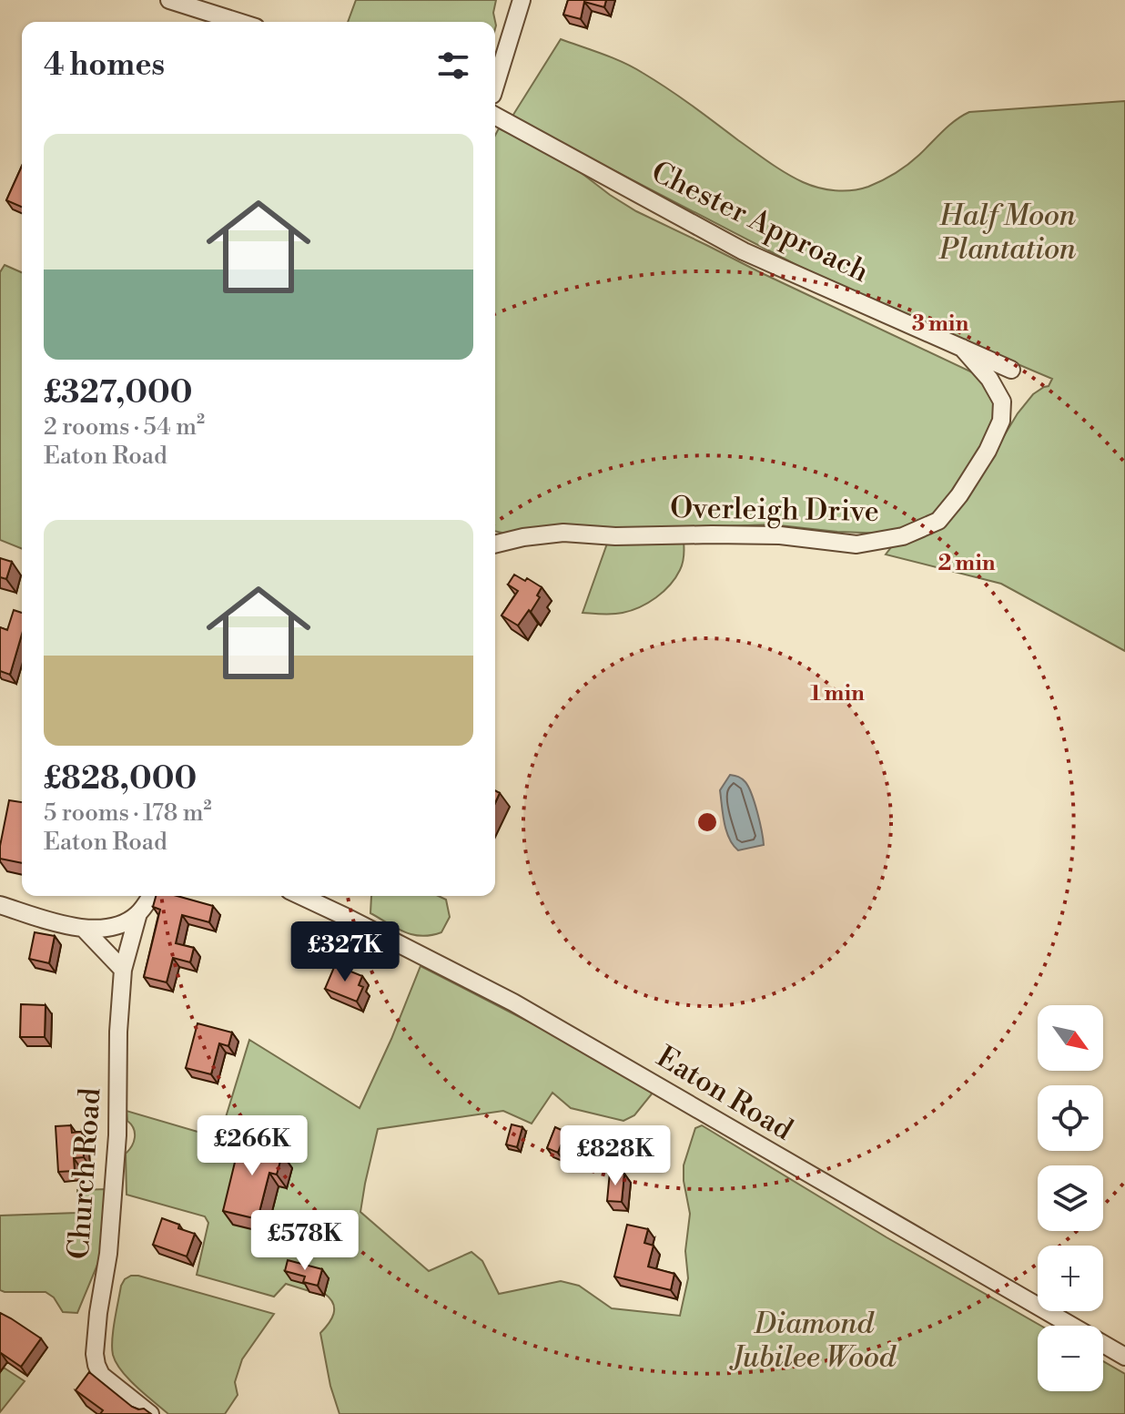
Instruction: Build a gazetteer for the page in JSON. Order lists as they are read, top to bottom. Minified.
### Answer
{"streets":{"street":["Chester Approach","Overleigh Drive","Eaton Road","Church Road"]},"crossings":[["Chester Approach","Overleigh Drive"]],"parks":["Half Moon Plantation","Diamond Jubilee Wood"],"north":"bottom right","page":{"heading":"4 homes","list":[{"name":"£327,000","note":"2 rooms · 54 m² · Eaton Road"},{"name":"£828,000","note":"5 rooms · 178 m² · Eaton Road"}],"price":["£327K","£266K","£828K","£578K"],"map_buttons":["+","−"]},"rings":["3 min","2 min","1 min"]}
